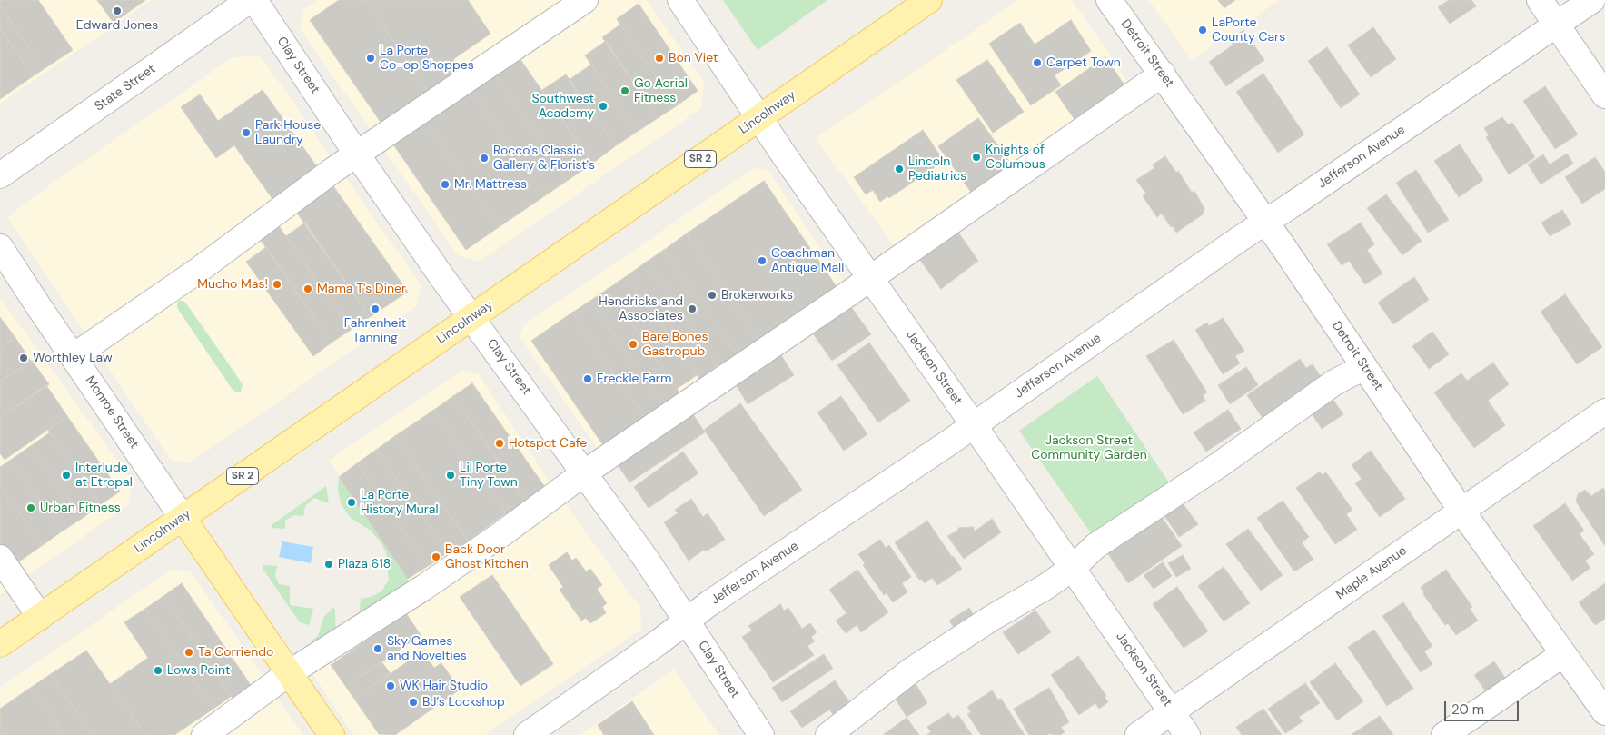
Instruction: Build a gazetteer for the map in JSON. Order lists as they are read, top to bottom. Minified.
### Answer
{"streets":{"main road":["Lincolnway","SR 2","Monroe Street"],"street":["Detroit Street","Clay Street","State Street","Jefferson Avenue","Jackson Street","Maple Avenue"]},"crossings":[["Detroit Street","Jefferson Avenue"],["Detroit Street","Maple Avenue"],["Clay Street","Lincolnway"],["Clay Street","Jefferson Avenue"],["Lincolnway","Jackson Street"],["Lincolnway","Monroe Street"],["Jefferson Avenue","Jackson Street"],["Jackson Street","Maple Avenue"]],"parks":["Jackson Street Community Garden"],"places":["Edward Jones","LaPorte County Cars","La Porte Co-op Shoppes","Bon Viet","Carpet Town","Go Aerial Fitness","Southwest Academy","Park House Laundry","Knights of Columbus","Rocco's Classic Gallery & Florist's","Lincoln Pediatrics","Mr. Mattress","Coachman Antique Mall","Mucho Mas!","Mama T's Diner","Brokerworks","Fahrenheit Tanning","Hendricks and Associates","Bare Bones Gastropub","Worthley Law","Freckle Farm","Hotspot Cafe","Interlude at Etropal","Lil Porte Tiny Town","La Porte History Mural","Urban Fitness","Back Door Ghost Kitchen","Plaza 618","Sky Games and Novelties","Ta Corriendo","Lows Point","WK Hair Studio","BJ’s Lockshop"],"scale_bar":"20 m"}
